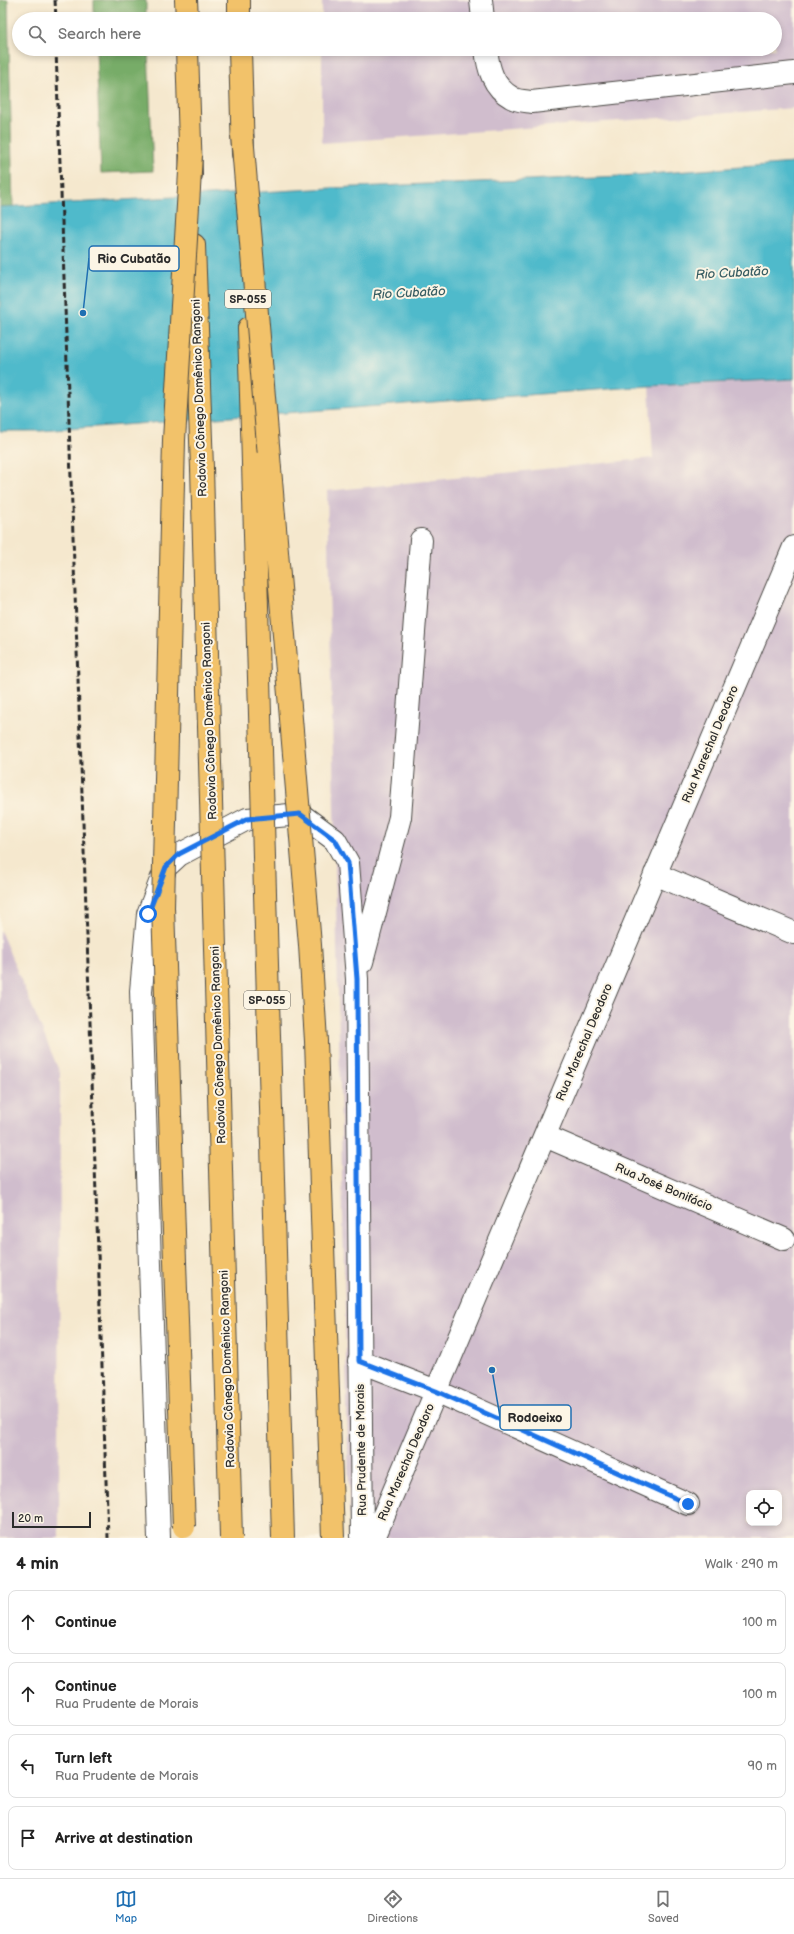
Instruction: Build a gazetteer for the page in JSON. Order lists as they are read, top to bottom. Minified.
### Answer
{"streets":{"highway":["SP-055","Rodovia Cônego Domênico Rangoni"],"street":["Rua Marechal Deodoro","Rua José Bonifácio","Rua Prudente de Morais"]},"crossings":[["Rua Marechal Deodoro","Rua José Bonifácio"]],"water":["Rio Cubatão"],"places":["Rio Cubatão","Rodoeixo"],"scale_bar":"20 m","page":{"search":"Search here","scale":"20 m","heading":["4 min","Walk · 290 m"],"list":[["Continue","100 m"],["Continue","Rua Prudente de Morais","100 m"],["Turn left","Rua Prudente de Morais","90 m"],"Arrive at destination"],"nav":["Map","Directions","Saved"]}}
